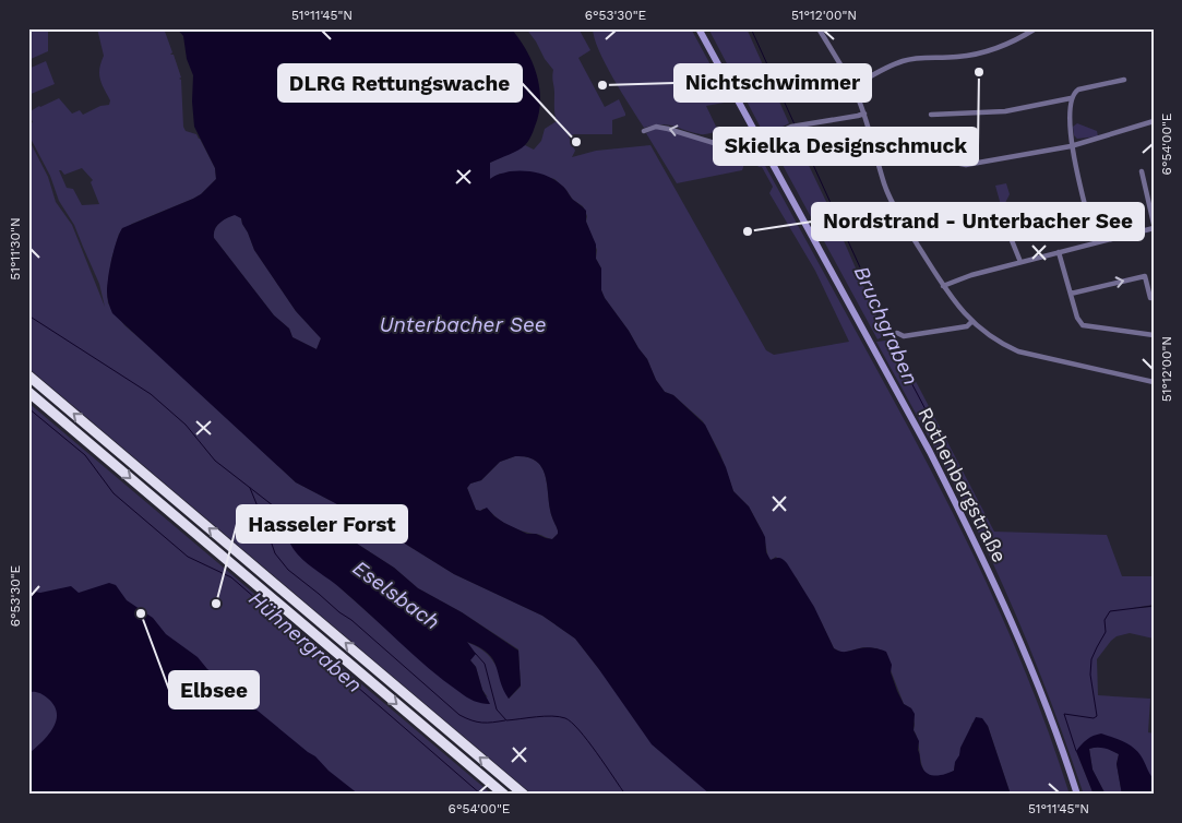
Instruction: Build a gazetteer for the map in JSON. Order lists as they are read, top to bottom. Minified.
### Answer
{"streets":{"main road":["Rothenbergstraße"]},"water":["Unterbacher See","Bruchgraben","Eselsbach","Hühnergraben"],"places":["Skielka Designschmuck","Nichtschwimmer","DLRG Rettungswache","Nordstrand - Unterbacher See","Hasseler Forst","Elbsee"],"coordinates":["51°11'45\"N","6°53'30\"E","51°12'00\"N","6°54'00\"E","51°11'30\"N"]}
